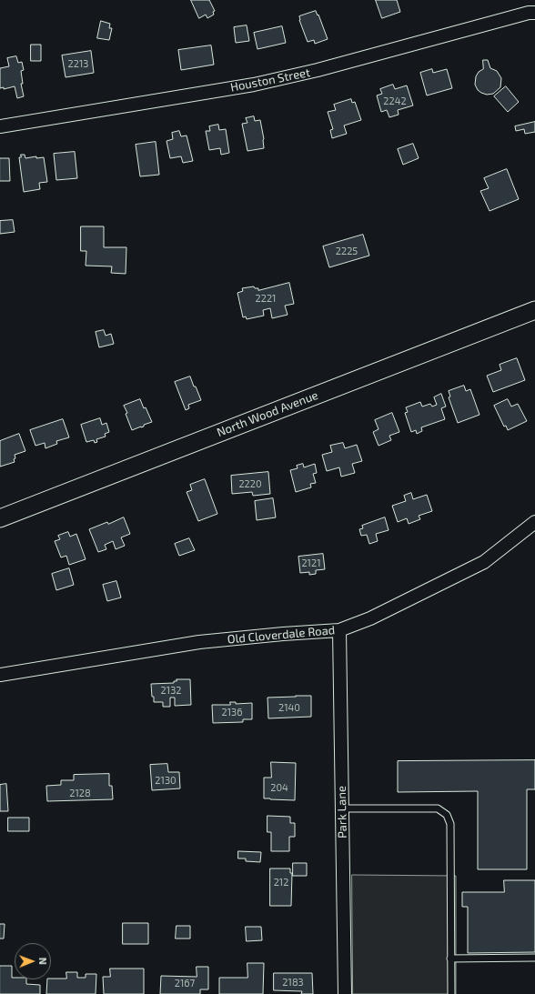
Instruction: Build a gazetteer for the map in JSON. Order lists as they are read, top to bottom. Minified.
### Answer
{"streets":{"main road":["North Wood Avenue"],"street":["Houston Street","Old Cloverdale Road","Park Lane"]},"crossings":[["Old Cloverdale Road","Park Lane"]],"house_numbers":["2213","2242","2225","2221","2220","2121","2132","2140","2136","2130","204","2128","212","2183","2167"],"north":"right"}
